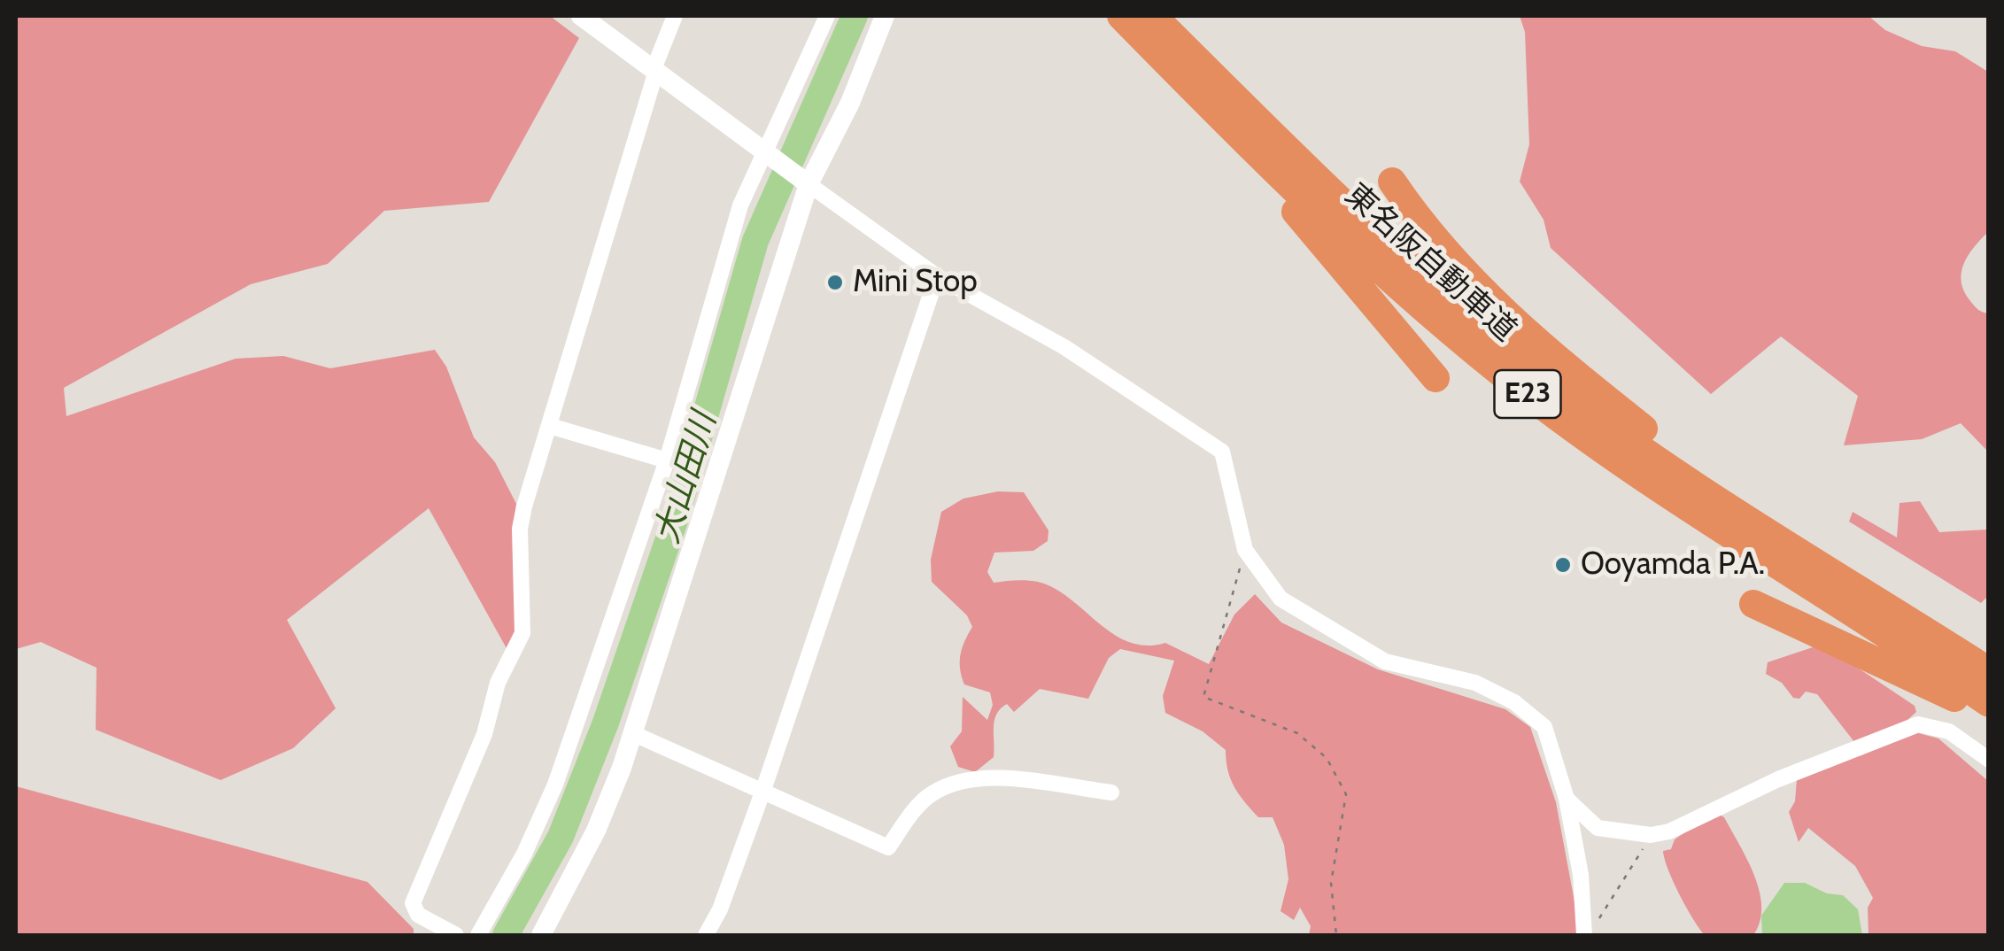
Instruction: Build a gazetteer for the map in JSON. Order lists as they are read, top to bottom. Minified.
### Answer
{"streets":{"highway":["東名阪自動車道","E23"]},"water":["大山田川"],"places":["Mini Stop","Ooyamda P.A."]}
